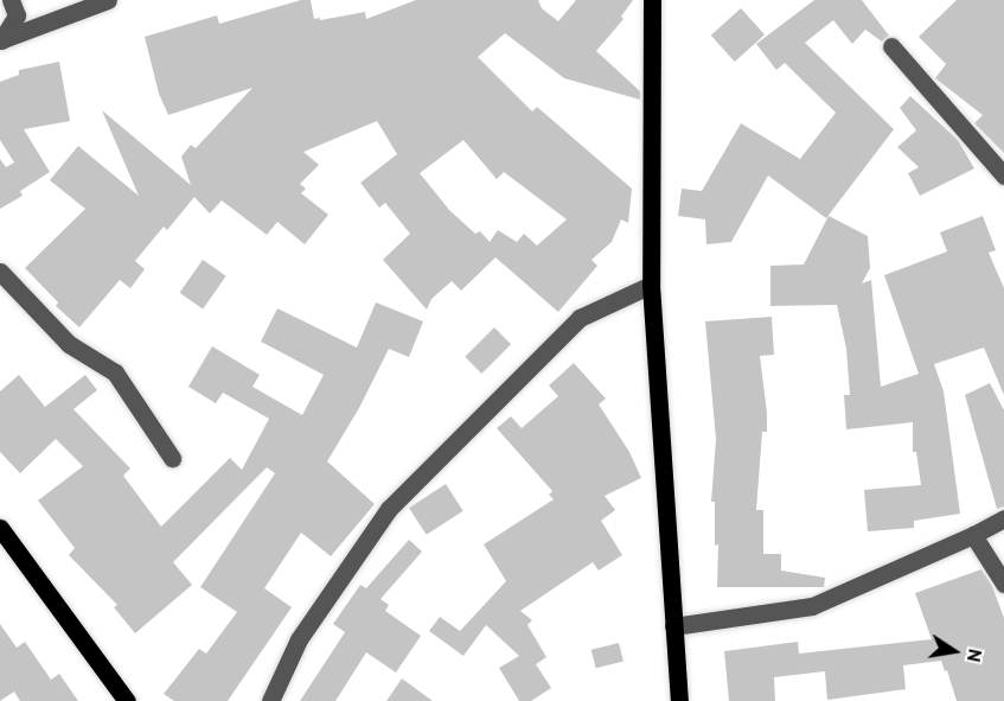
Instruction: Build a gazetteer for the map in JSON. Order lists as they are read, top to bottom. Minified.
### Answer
{"north":"right"}
